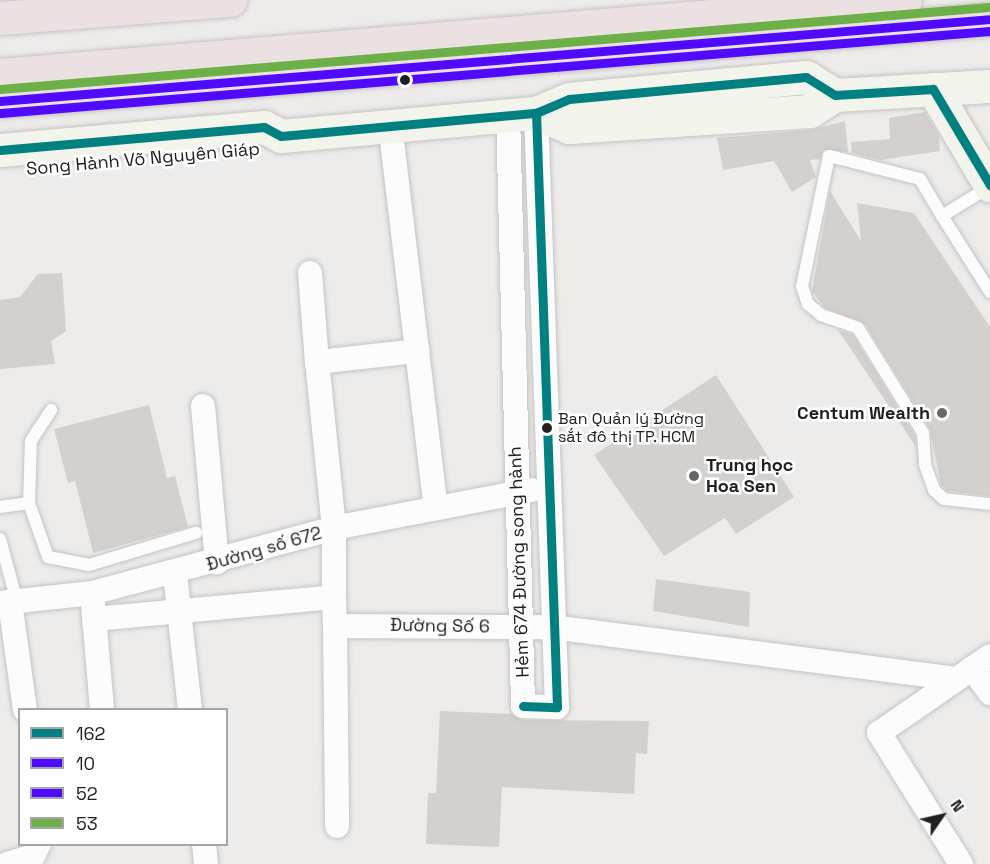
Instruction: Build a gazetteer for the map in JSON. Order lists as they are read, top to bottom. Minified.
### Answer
{"streets":{"main road":["Song Hành Võ Nguyên Giáp"],"street":["Đường số 672","Hẻm 674 Đường song hành","Đường Số 6"]},"crossings":[["Song Hành Võ Nguyên Giáp","Hẻm 674 Đường song hành"],["Đường số 672","Hẻm 674 Đường song hành"],["Hẻm 674 Đường song hành","Đường Số 6"]],"places":["Centum Wealth","Ban Quản lý Đường sắt đô thị TP. HCM","Trung học Hoa Sen"],"lines":["transit line 53","transit line 10","transit line 52","transit line 162"],"legend":["162","10","52","53"],"north":"top right"}
